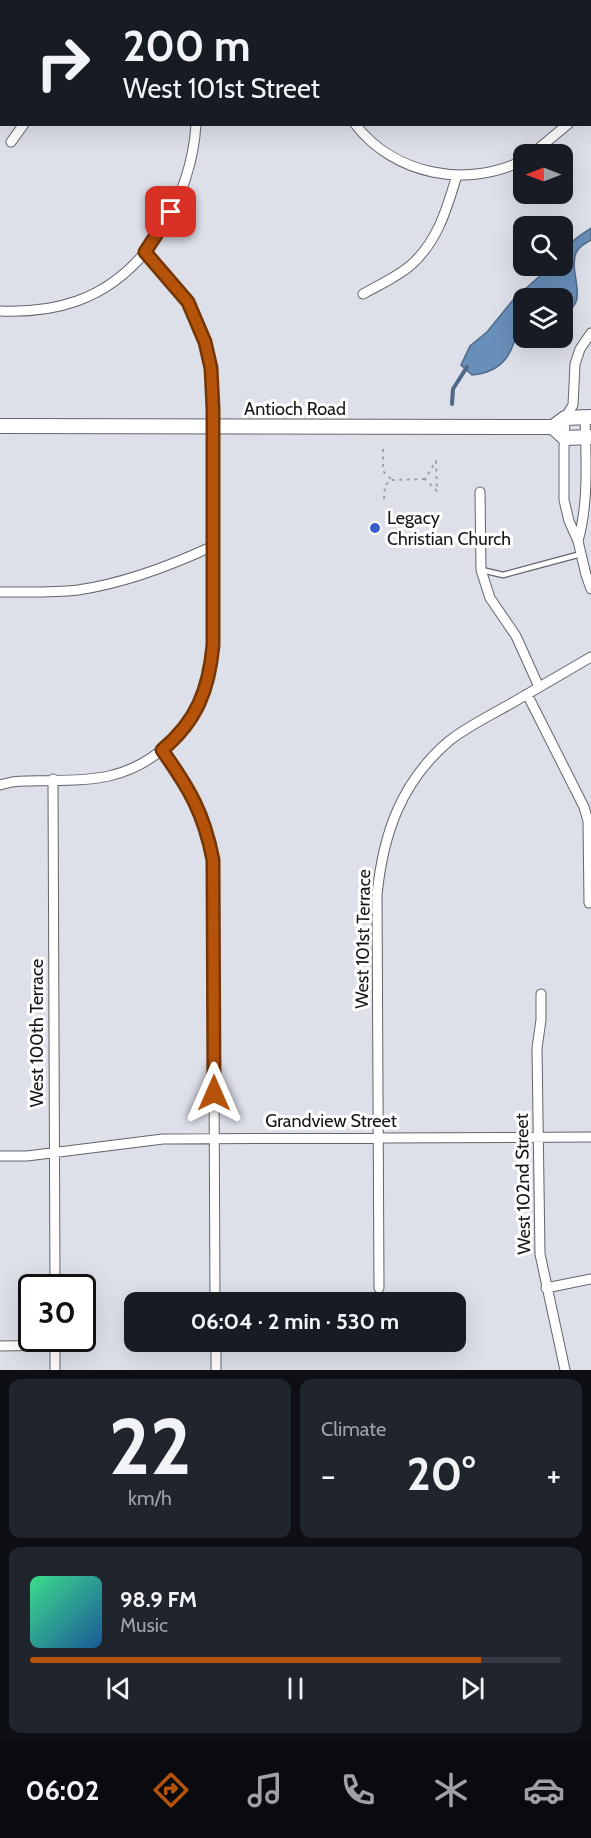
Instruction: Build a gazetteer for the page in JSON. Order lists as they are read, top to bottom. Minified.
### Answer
{"streets":{"main road":["Antioch Road"],"street":["West 101st Terrace","West 100th Terrace","Grandview Street","West 102nd Street"]},"crossings":[["West 101st Terrace","Grandview Street"],["West 100th Terrace","Grandview Street"],["Grandview Street","West 102nd Street"]],"places":["Legacy Christian Church"],"north":"left","page":{"turn":["200 m","West 101st Street"],"limit":"30","trip":"06:04 · 2 min · 530 m","tile":[["22","km/h"],"Climate"],"heat":["−","20°","+"],"song":["98.9 FM","Music"],"tabs":"06:02"}}
